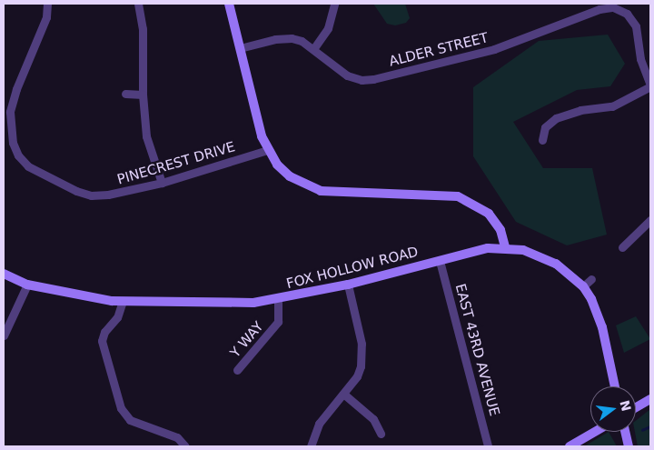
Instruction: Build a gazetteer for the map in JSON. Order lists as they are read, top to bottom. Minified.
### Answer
{"streets":{"main road":["FOX HOLLOW ROAD"],"street":["ALDER STREET","PINECREST DRIVE","Y WAY","EAST 43RD AVENUE"]},"crossings":[["FOX HOLLOW ROAD","Y WAY"],["FOX HOLLOW ROAD","EAST 43RD AVENUE"]],"north":"right"}
